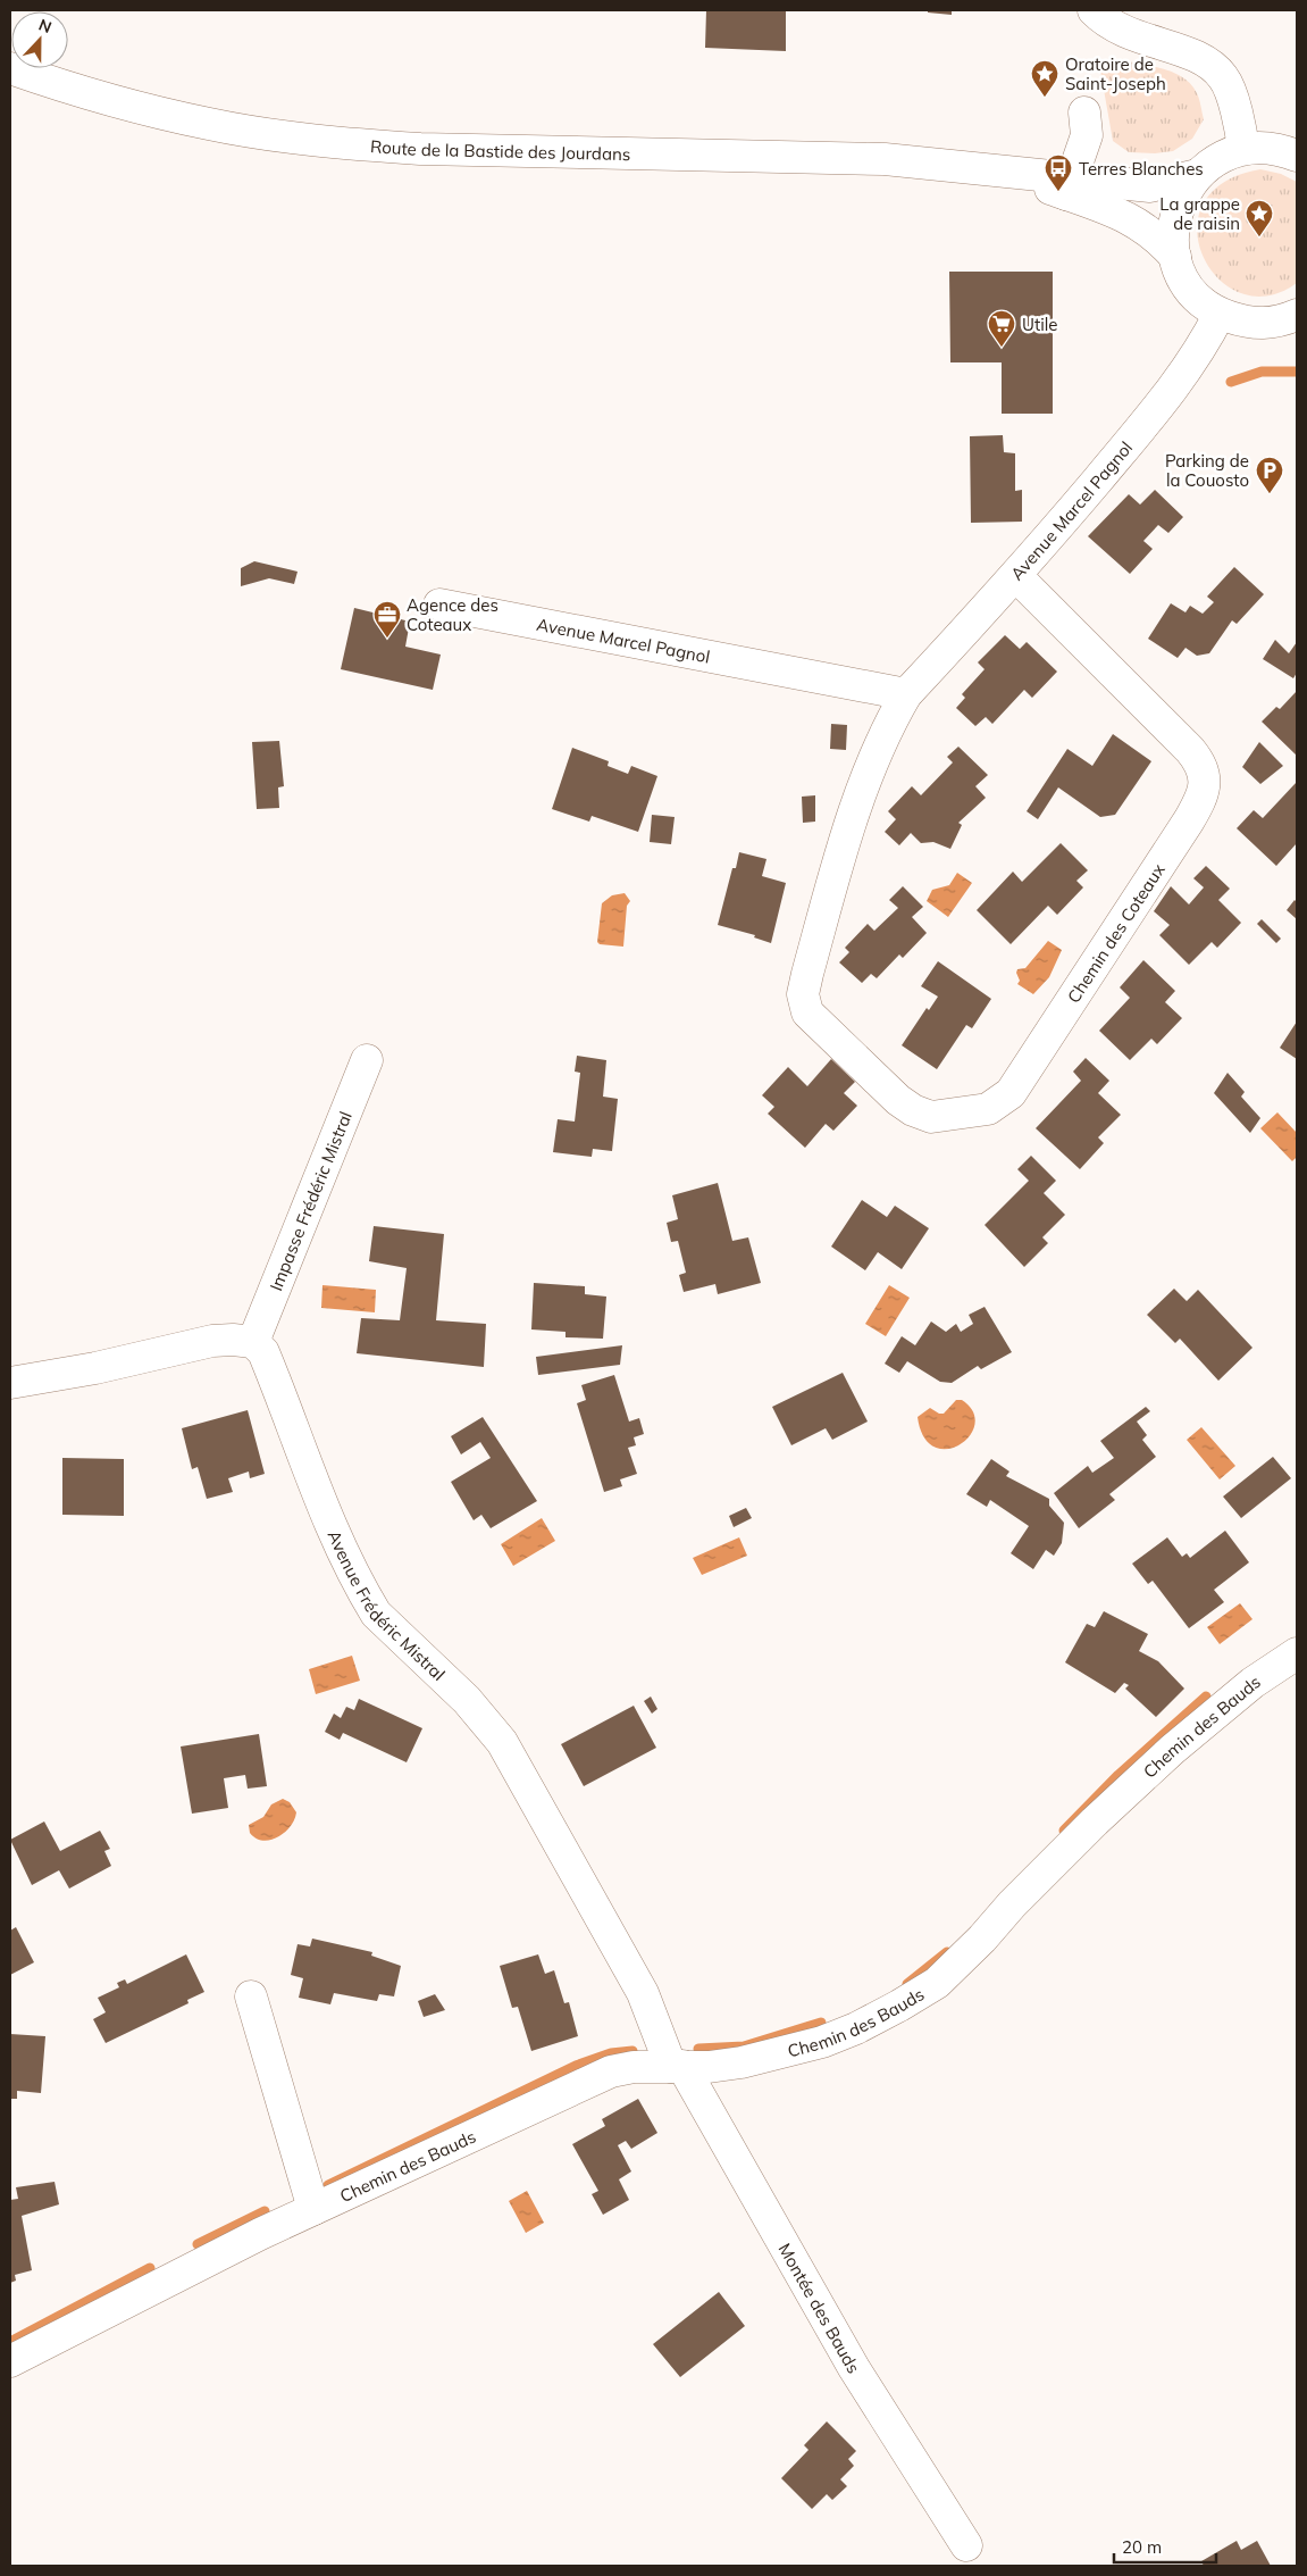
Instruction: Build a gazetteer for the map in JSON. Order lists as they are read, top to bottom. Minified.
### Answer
{"streets":{"street":["Route de la Bastide des Jourdans","Avenue Marcel Pagnol","Chemin des Coteaux","Impasse Frédéric Mistral","Avenue Frédéric Mistral","Chemin des Bauds","Montée des Bauds"]},"crossings":[["Avenue Marcel Pagnol","Chemin des Coteaux"],["Impasse Frédéric Mistral","Avenue Frédéric Mistral"],["Avenue Frédéric Mistral","Chemin des Bauds"],["Avenue Frédéric Mistral","Montée des Bauds"],["Chemin des Bauds","Montée des Bauds"]],"places":{"place":["Oratoire de Saint-Joseph","La grappe de raisin"],"bus stop":["Terres Blanches"],"supermarket":["Utile"],"parking":["Parking de la Couosto"],"office":["Agence des Coteaux"]},"scale_bar":"20 m","north":"top"}
